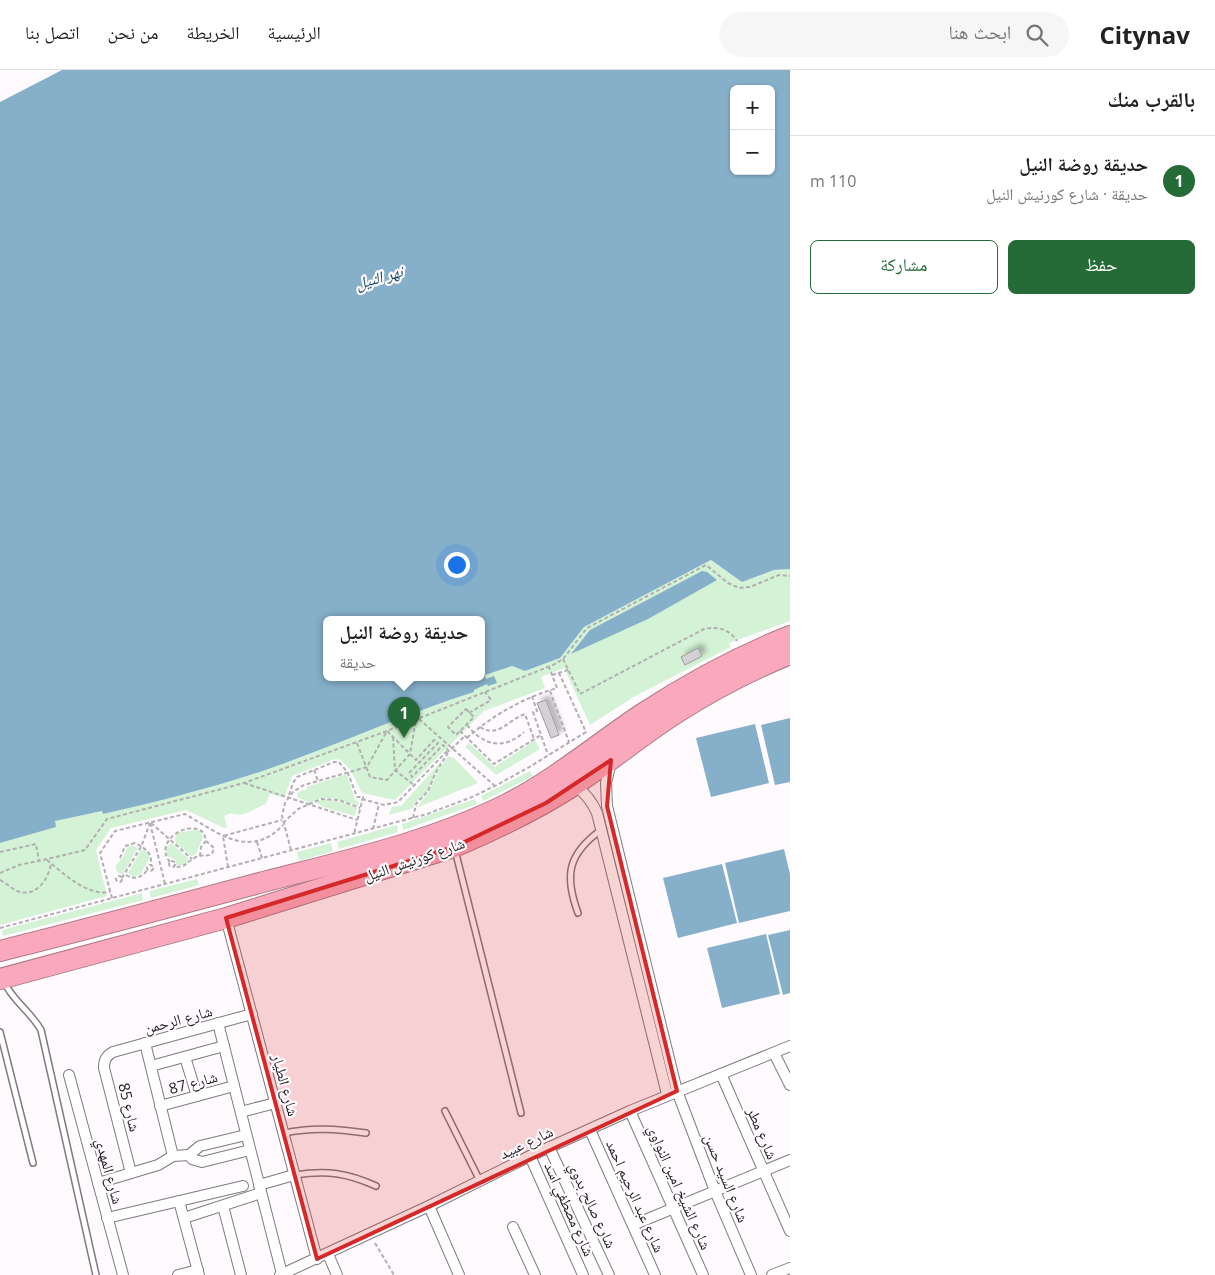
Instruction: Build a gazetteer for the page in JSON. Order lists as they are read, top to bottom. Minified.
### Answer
{"streets":{"highway":["شارع كورنيش النيل"],"street":["شارع الرحمن","شارع 87","شارع الطيار","شارع 85","شارع مطر","شارع عبيد","شارع المهدي","شارع السيد حسن","شارع الشيخ امين النواوي","شارع عبد الرحيم احمد","شارع صالح بدوي","شارع مصطفي اسد"]},"crossings":[["شارع كورنيش النيل","شارع الطيار"],["شارع الرحمن","شارع الطيار"],["شارع الرحمن","شارع 85"],["شارع الطيار","شارع عبيد"],["شارع مطر","شارع عبيد"],["شارع عبيد","شارع السيد حسن"],["شارع عبيد","شارع الشيخ امين النواوي"],["شارع عبيد","شارع عبد الرحيم احمد"],["شارع عبيد","شارع صالح بدوي"],["شارع عبيد","شارع مصطفي اسد"]],"water":["نهر النيل"],"page":{"header":"Citynav","search":"ابحث هنا","nav":["الرئيسية","الخريطة","من نحن","اتصل بنا"],"heading":"بالقرب منك","map_buttons":["+","−"],"list":[{"mark":"1","name":"حديقة روضة النيل","note":"حديقة · شارع كورنيش النيل","value":"110 m"}],"buttons":["حفظ","مشاركة"],"popup":["حديقة روضة النيل","حديقة"],"pins":"1"}}
